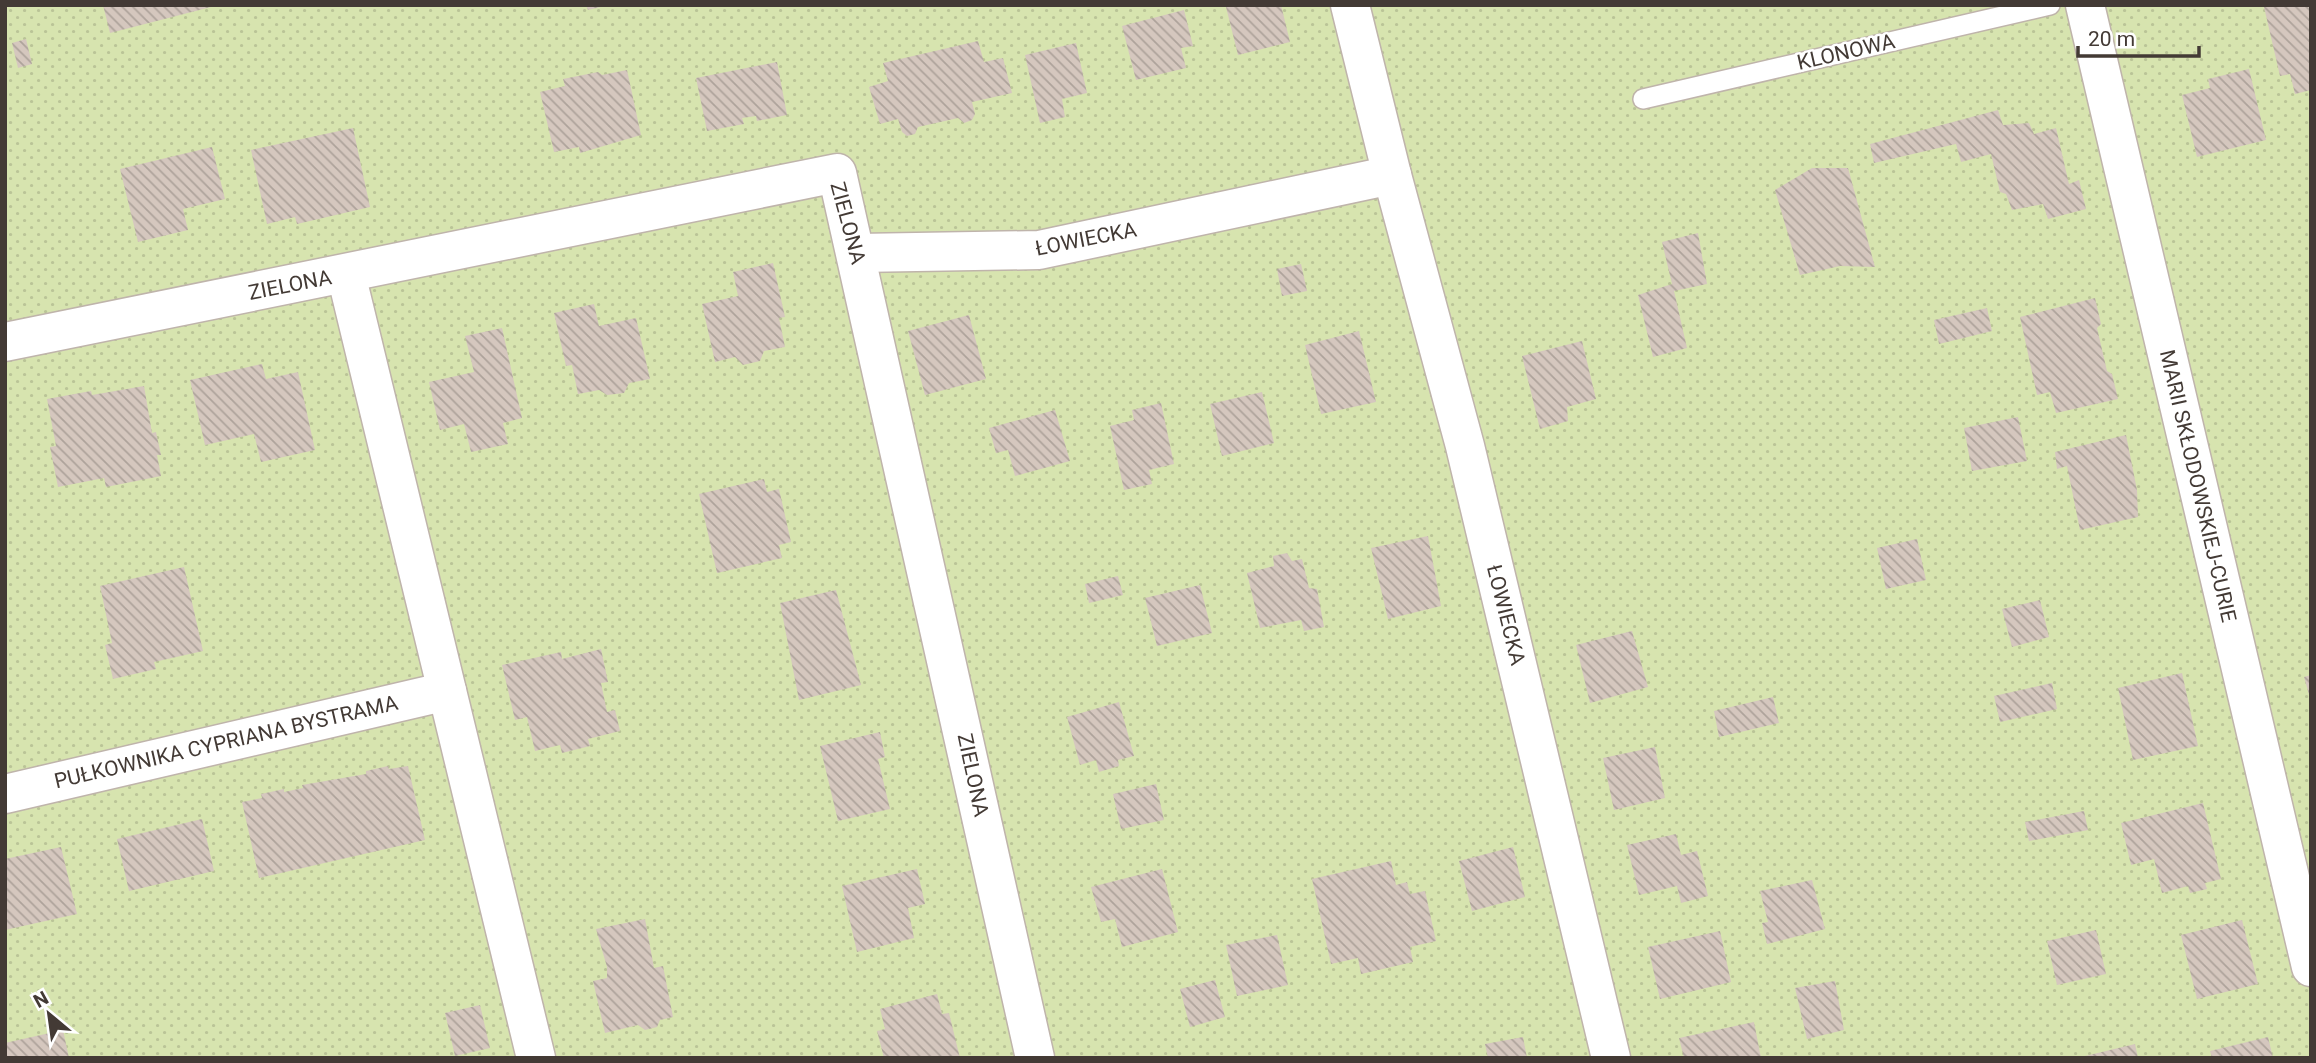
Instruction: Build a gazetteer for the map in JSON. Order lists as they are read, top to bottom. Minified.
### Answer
{"streets":{"street":["ZIELONA","ŁOWIECKA","MARII SKŁODOWSKIEJ-CURIE","PUŁKOWNIKA CYPRIANA BYSTRAMA"],"lane":["KLONOWA"]},"crossings":[["ZIELONA","ŁOWIECKA"]],"scale_bar":"20 m","north":"top left"}
